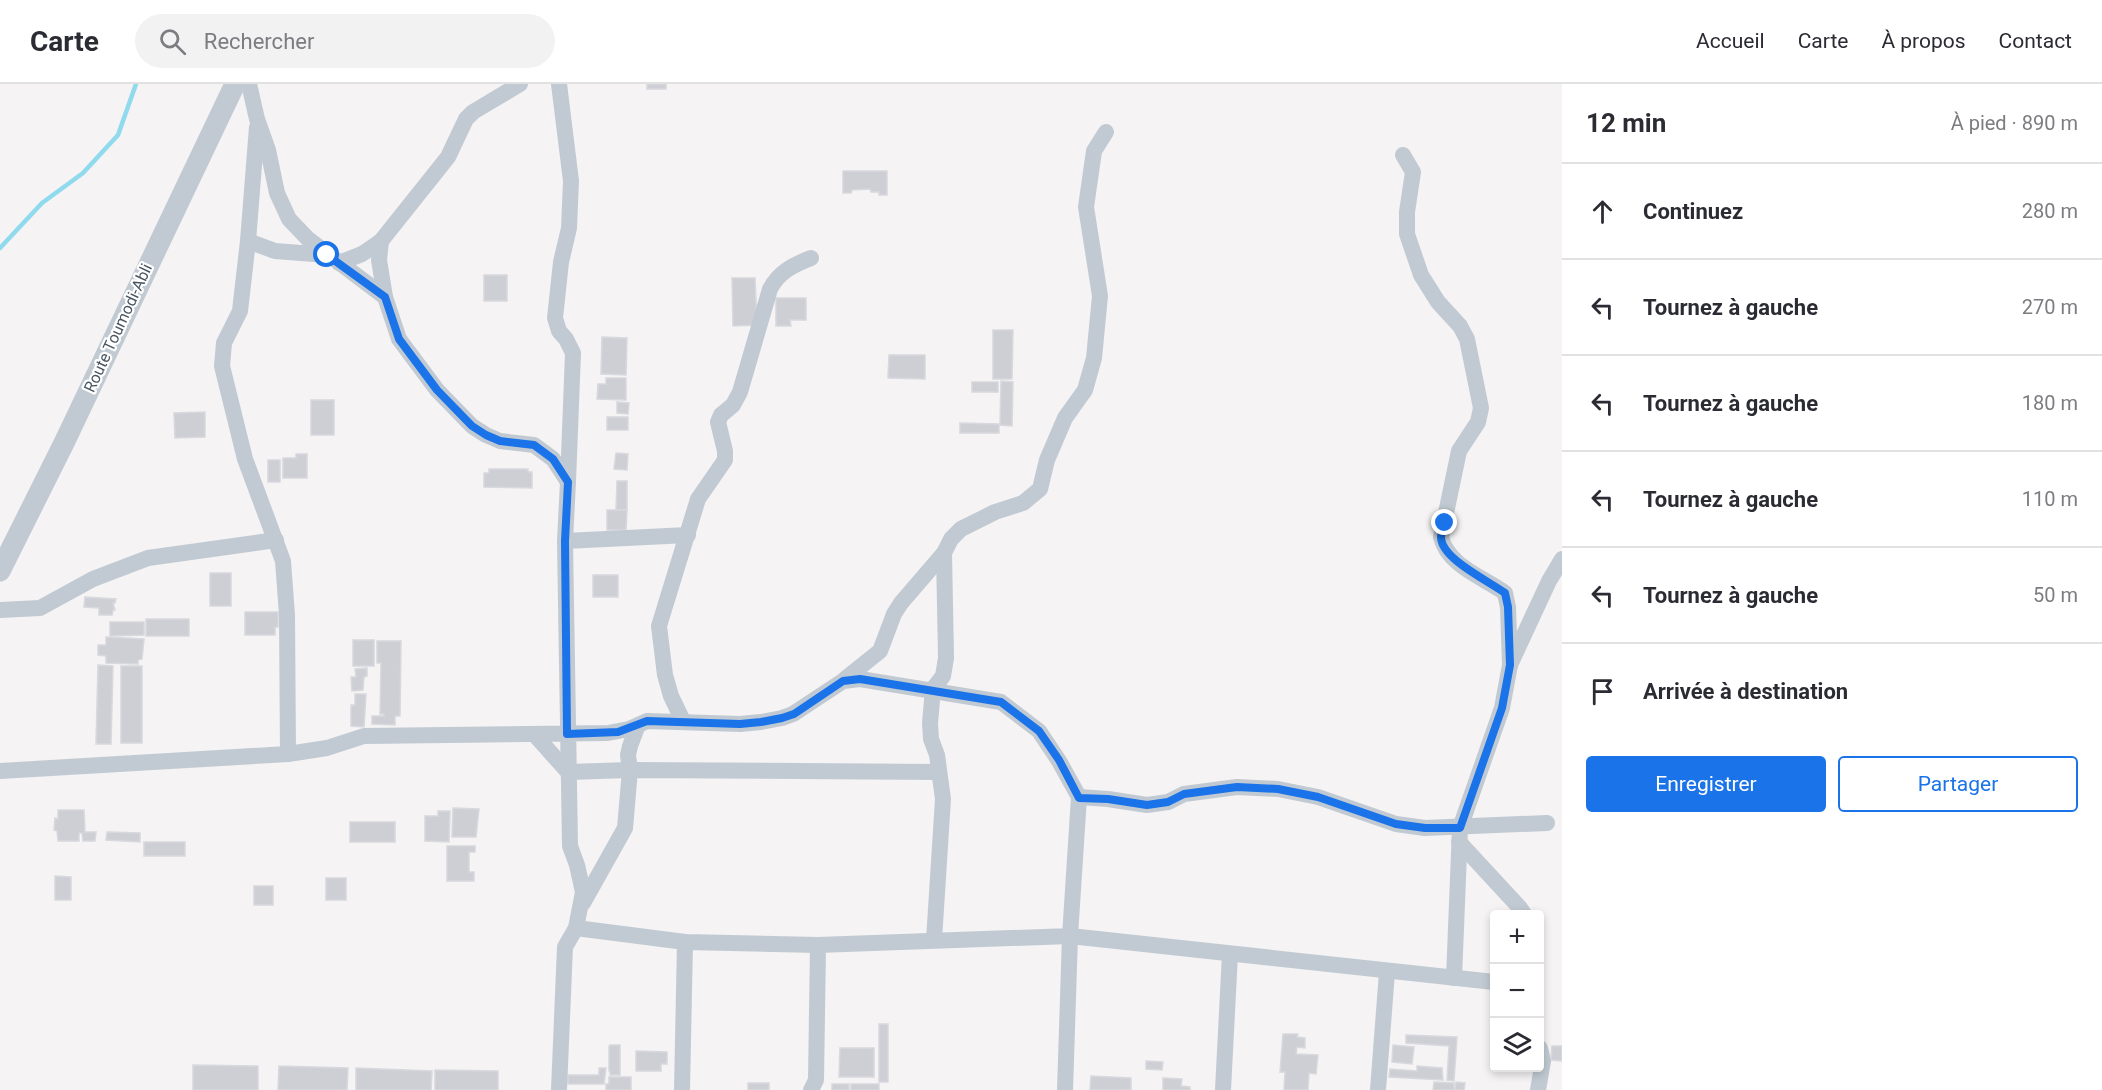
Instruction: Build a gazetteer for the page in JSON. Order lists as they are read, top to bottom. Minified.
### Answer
{"streets":{"street":["Route Toumodi-Abli"]},"page":{"header":"Carte","search":"Rechercher","nav":["Accueil","Carte","À propos","Contact"],"heading":["12 min","À pied · 890 m"],"list":[["Continuez","280 m"],["Tournez à gauche","270 m"],["Tournez à gauche","180 m"],["Tournez à gauche","110 m"],["Tournez à gauche","50 m"],"Arrivée à destination"],"buttons":["Enregistrer","Partager"],"map_buttons":["+","−"]}}
